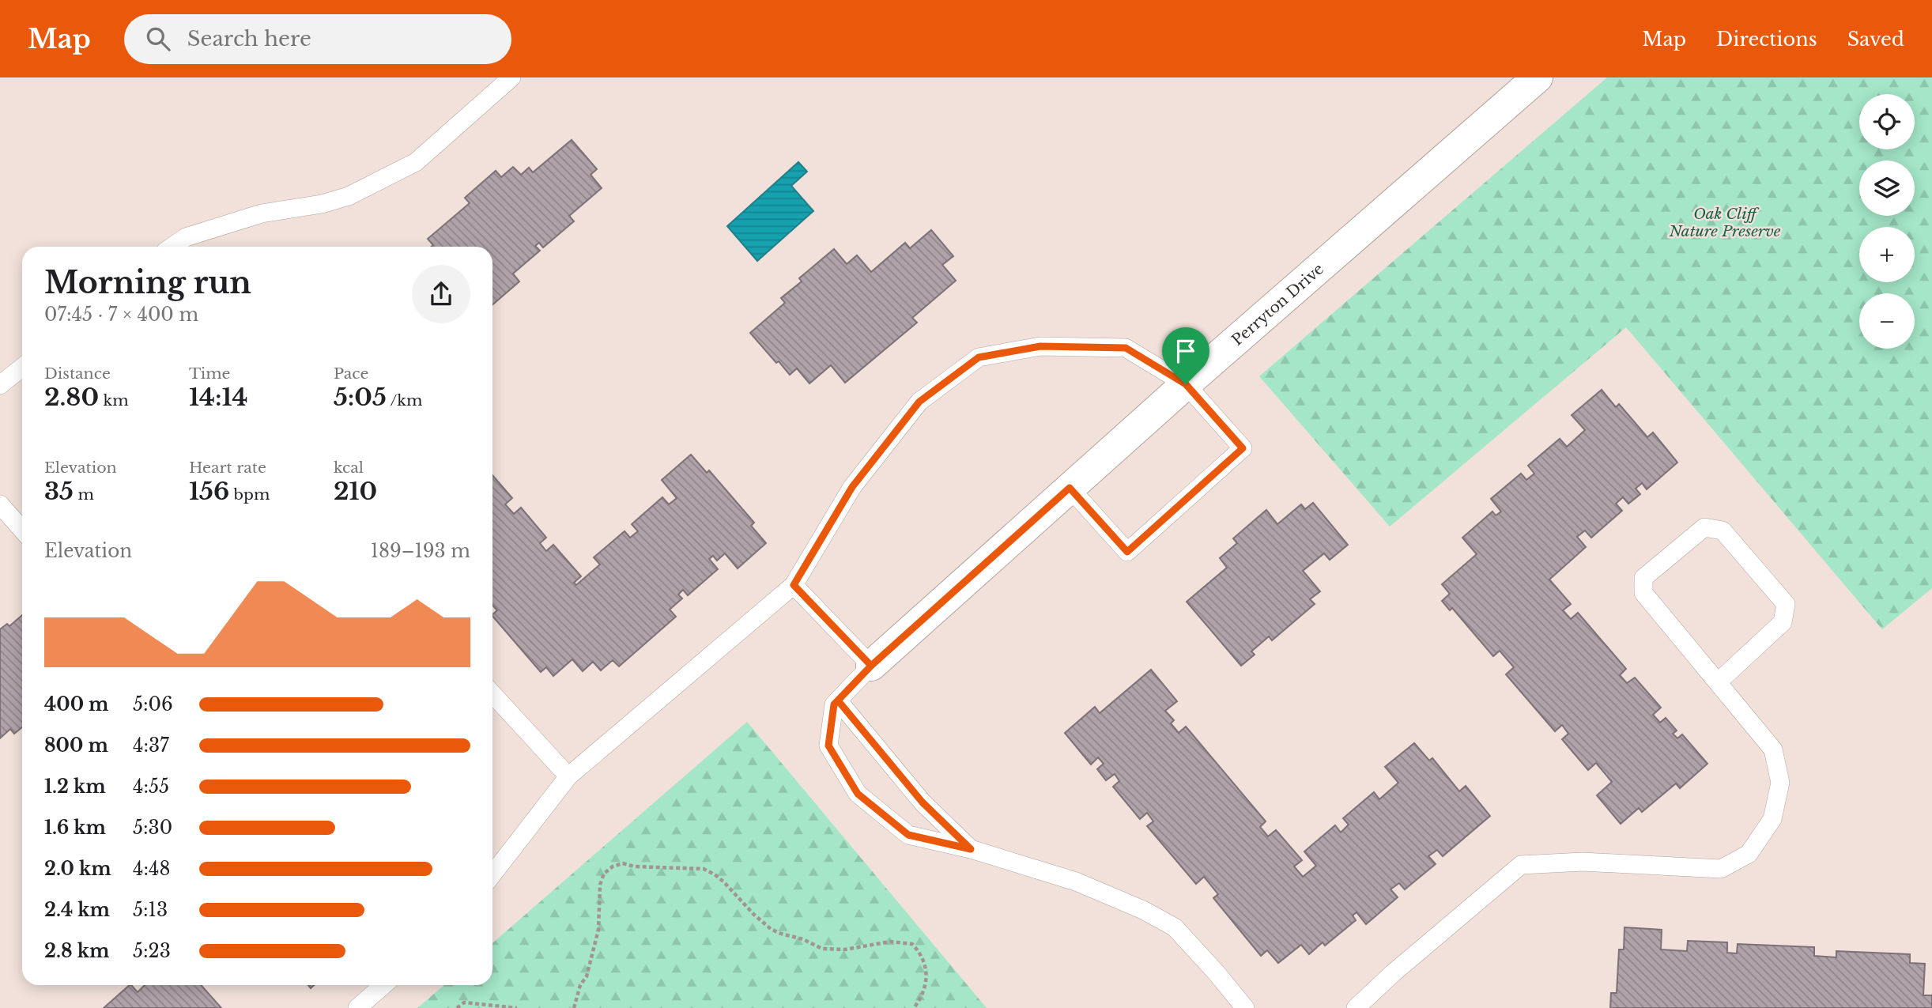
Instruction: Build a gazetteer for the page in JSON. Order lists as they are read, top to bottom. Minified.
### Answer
{"streets":{"street":["Perryton Drive"]},"parks":["Oak Cliff Nature Preserve"],"page":{"header":"Map","search":"Search here","nav":["Map","Directions","Saved"],"map_buttons":["+","−"],"heading":["Morning run","07:45 · 7 × 400 m"],"stats":[["Distance","2.80 km"],["Time","14:14"],["Pace","5:05 /km"],["Elevation","35 m"],["Heart rate","156 bpm"],["kcal","210"]],"chart":["Elevation","189–193 m"],"list":[{"name":"400 m","note":"5:06"},{"name":"800 m","note":"4:37"},{"name":"1.2 km","note":"4:55"},{"name":"1.6 km","note":"5:30"},{"name":"2.0 km","note":"4:48"},{"name":"2.4 km","note":"5:13"},{"name":"2.8 km","note":"5:23"}]}}
